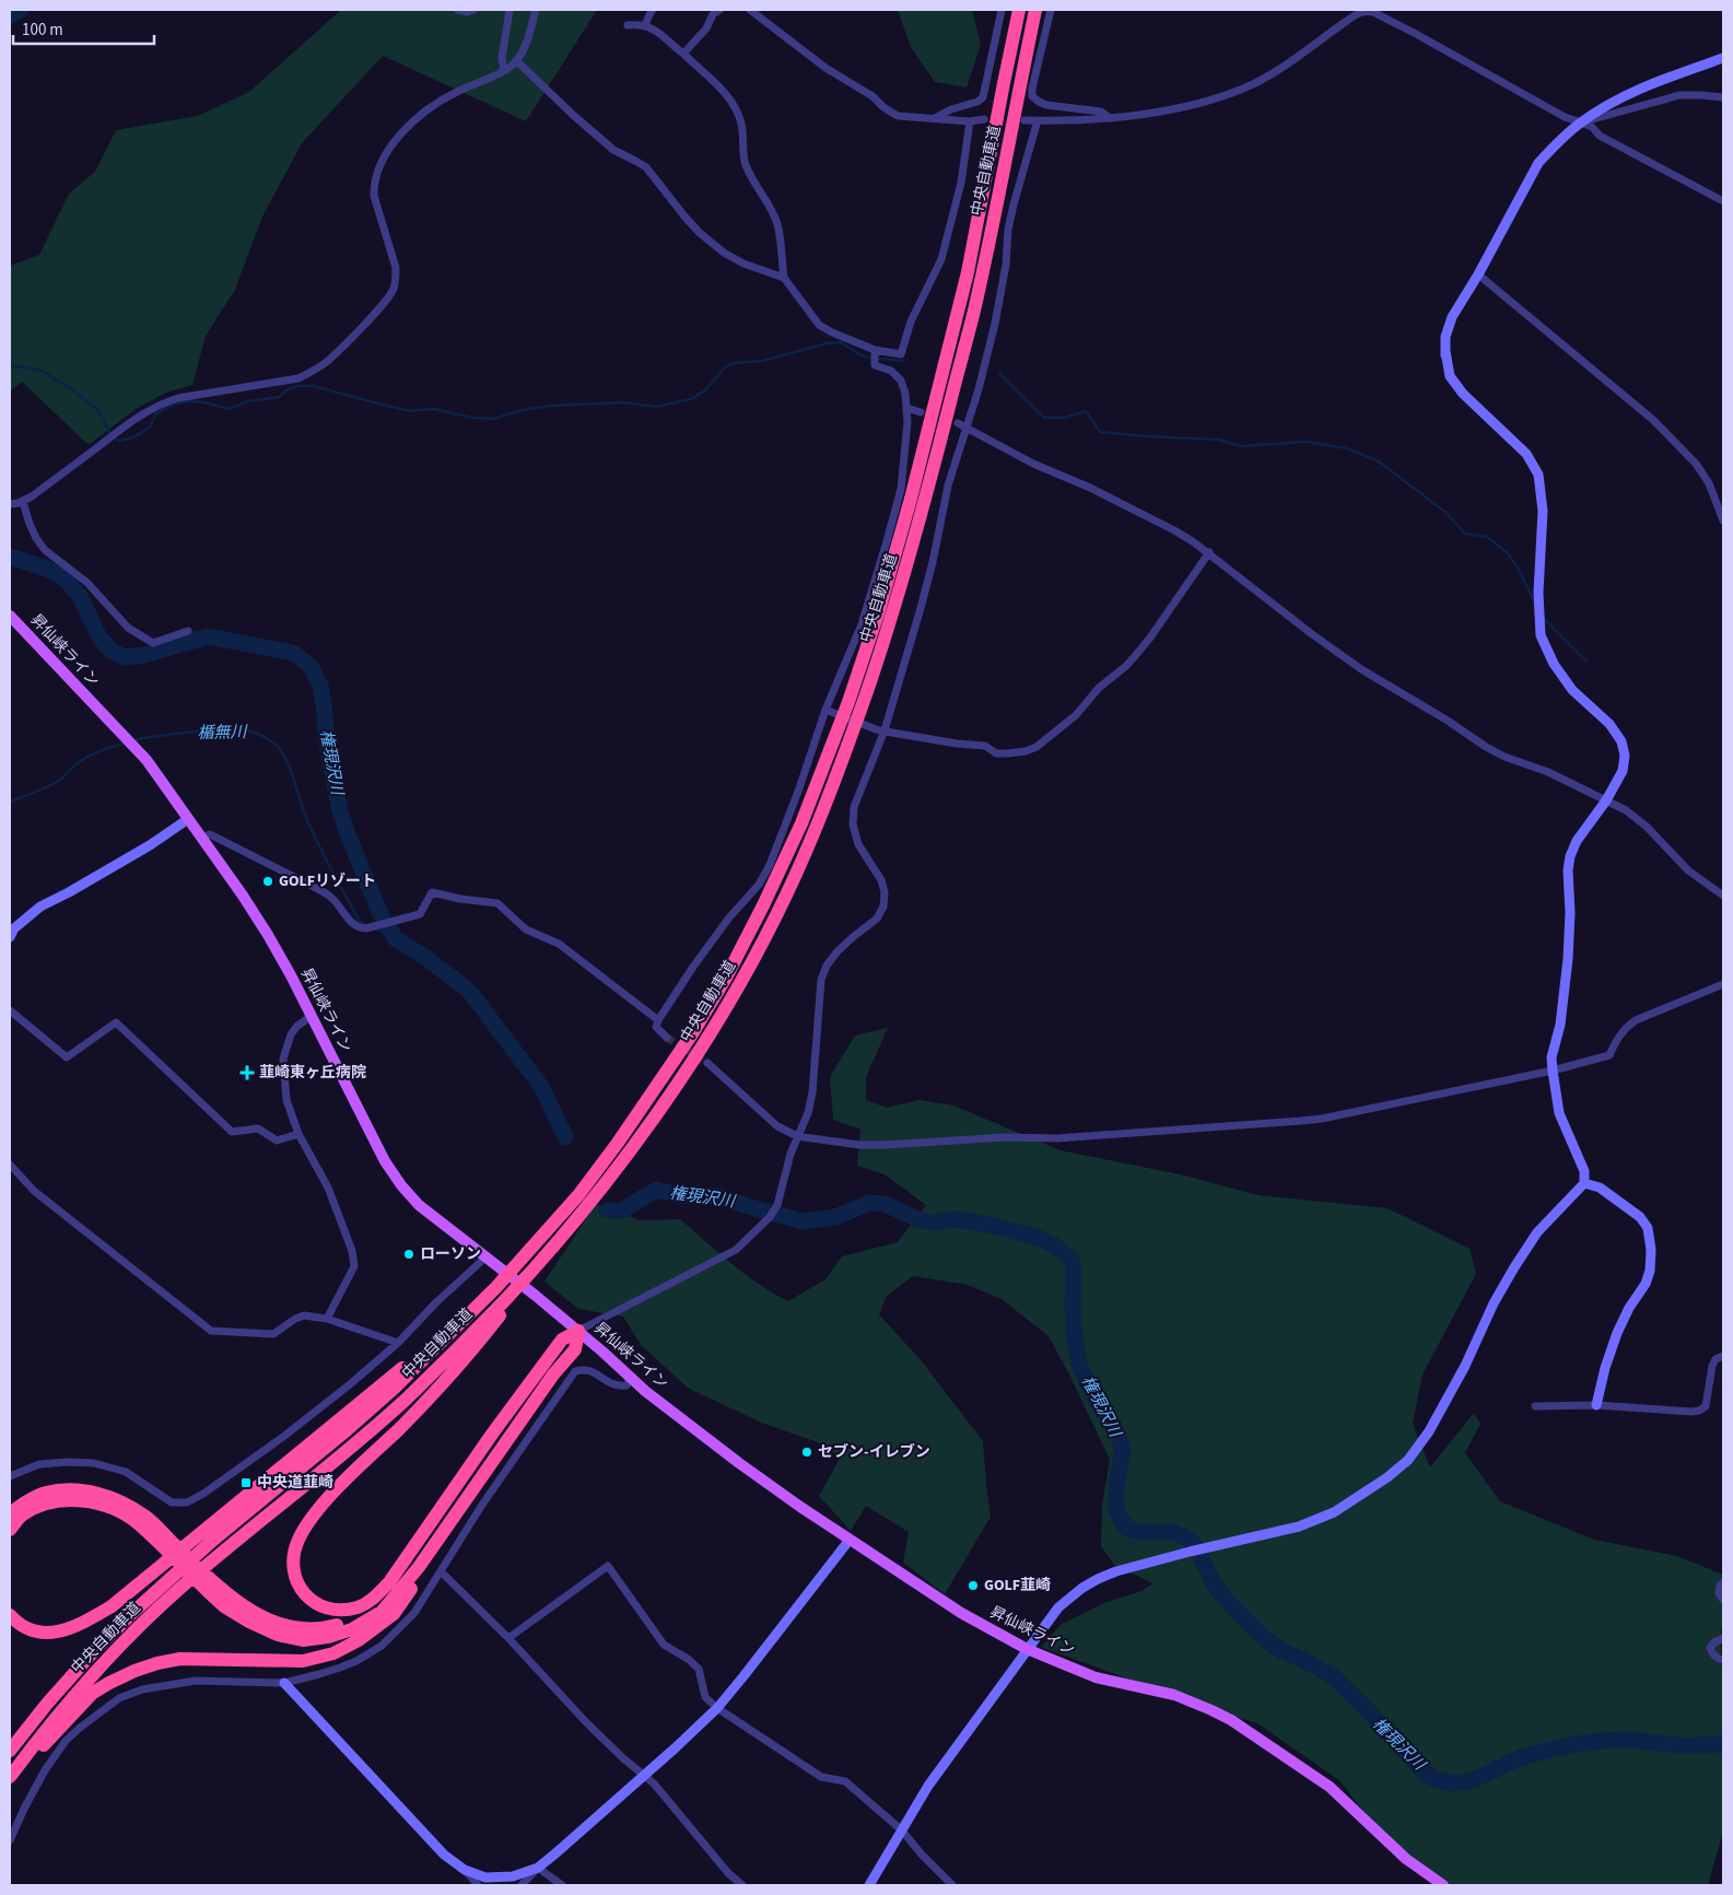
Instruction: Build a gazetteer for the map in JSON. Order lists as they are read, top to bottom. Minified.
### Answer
{"streets":{"highway":["中央自動車道"],"main road":["昇仙峡ライン"]},"water":["楯無川","権現沢川"],"places":{"other":["GOLFリゾート","ローソン","セブン-イレブン","GOLF韮崎"],"health":["韮崎東ヶ丘病院"],"transit":["中央道韮崎"]},"scale_bar":"100 m"}
